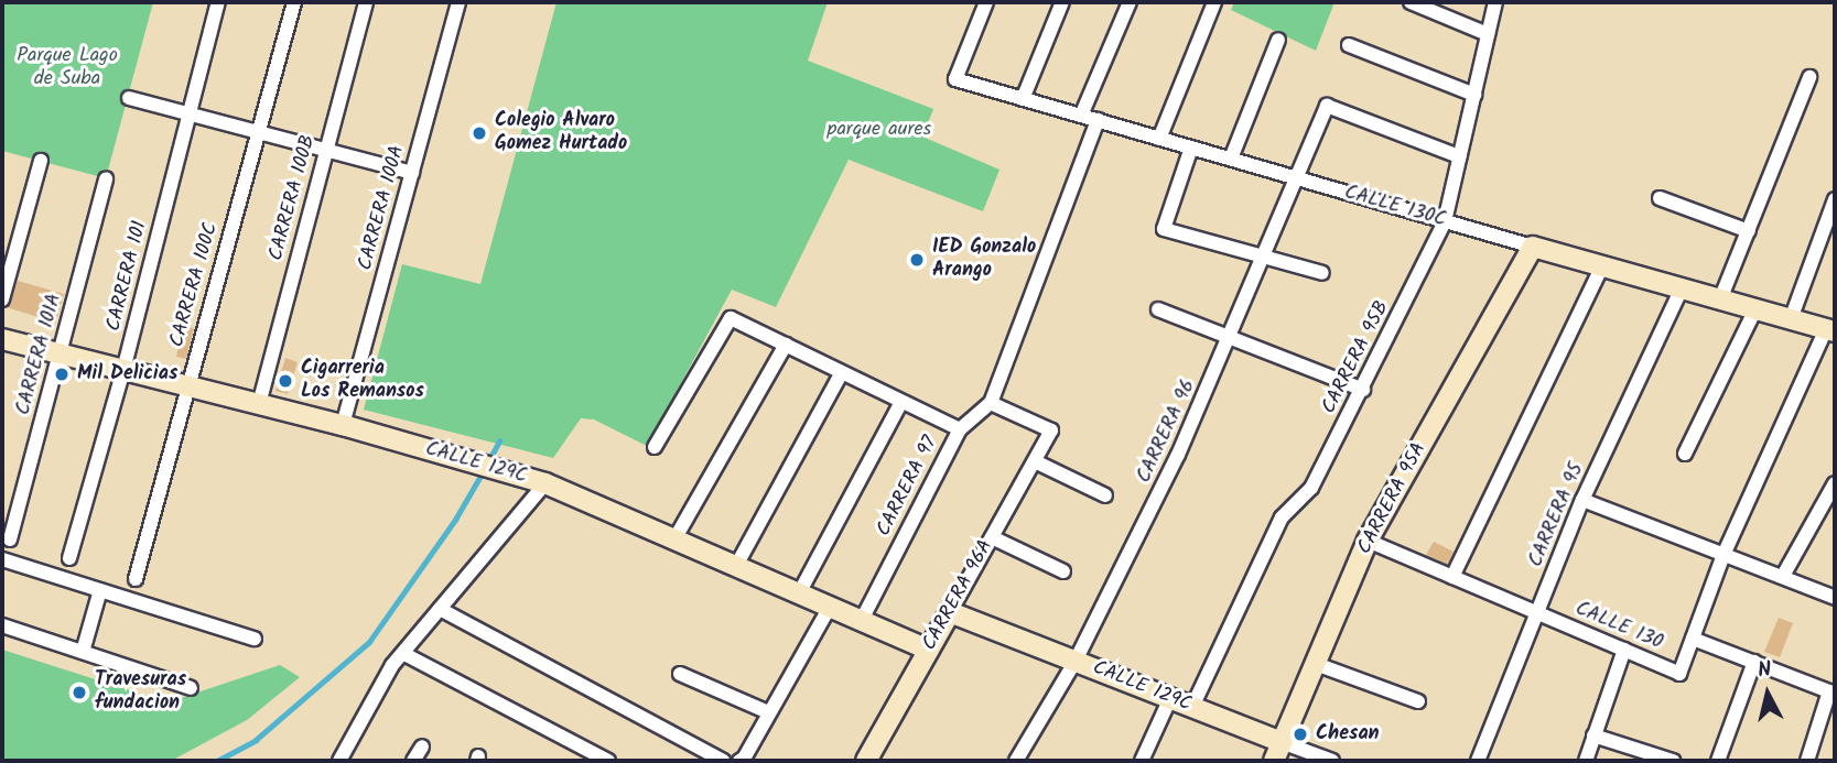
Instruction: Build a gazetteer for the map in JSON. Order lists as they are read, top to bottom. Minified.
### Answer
{"streets":{"street":["CARRERA 100B","CALLE 130C","CARRERA 100A","CARRERA 101","CARRERA 100C","CARRERA 101A","CARRERA 95B","CARRERA 96","CALLE 129C","CARRERA 97","CARRERA 95A","CARRERA 95","CARRERA 96A","CALLE 130"]},"crossings":[["CARRERA 100B","CALLE 129C"],["CALLE 130C","CARRERA 95B"],["CALLE 130C","CARRERA 96"],["CALLE 130C","CARRERA 97"],["CALLE 130C","CARRERA 95A"],["CALLE 130C","CARRERA 95"],["CARRERA 100A","CALLE 129C"],["CARRERA 101","CALLE 129C"],["CARRERA 100C","CALLE 129C"],["CARRERA 101A","CALLE 129C"],["CARRERA 95B","CARRERA 96"],["CARRERA 95B","CALLE 129C"],["CARRERA 96","CALLE 129C"],["CALLE 129C","CARRERA 97"],["CALLE 129C","CARRERA 95A"],["CALLE 129C","CARRERA 96A"],["CARRERA 97","CARRERA 96A"],["CARRERA 95A","CALLE 130"],["CARRERA 95","CALLE 130"]],"parks":["Parque Lago de Suba","parque aures"],"places":["Colegio Alvaro Gomez Hurtado","IED Gonzalo Arango","Mil Delicias","Cigarreria Los Remansos","Travesuras fundacion","Chesan"],"north":"top"}
